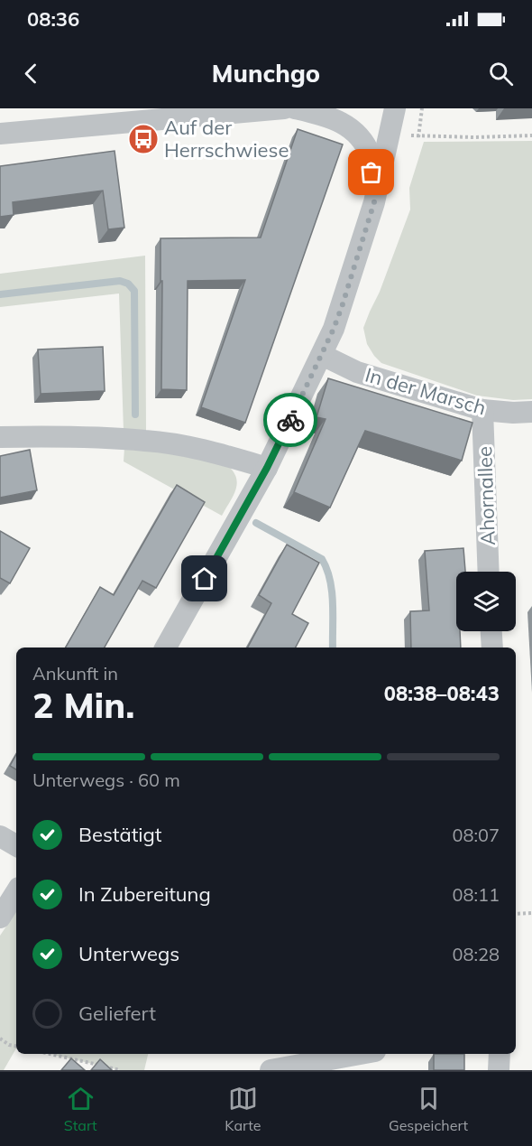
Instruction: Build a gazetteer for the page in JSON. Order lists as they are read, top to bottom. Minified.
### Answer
{"streets":{"street":["In der Marsch","Ahornallee"]},"crossings":[["In der Marsch","Ahornallee"]],"places":{"bus stop":["Auf der Herrschwiese"]},"page":{"status":"08:36","header":"Munchgo","heading":["2 Min.","Ankunft in","08:38–08:43"],"bar":"Unterwegs · 60 m","list":[["Bestätigt","08:07"],["In Zubereitung","08:11"],["Unterwegs","08:28"],"Geliefert"],"tabs":["Start","Karte","Gespeichert"]}}
